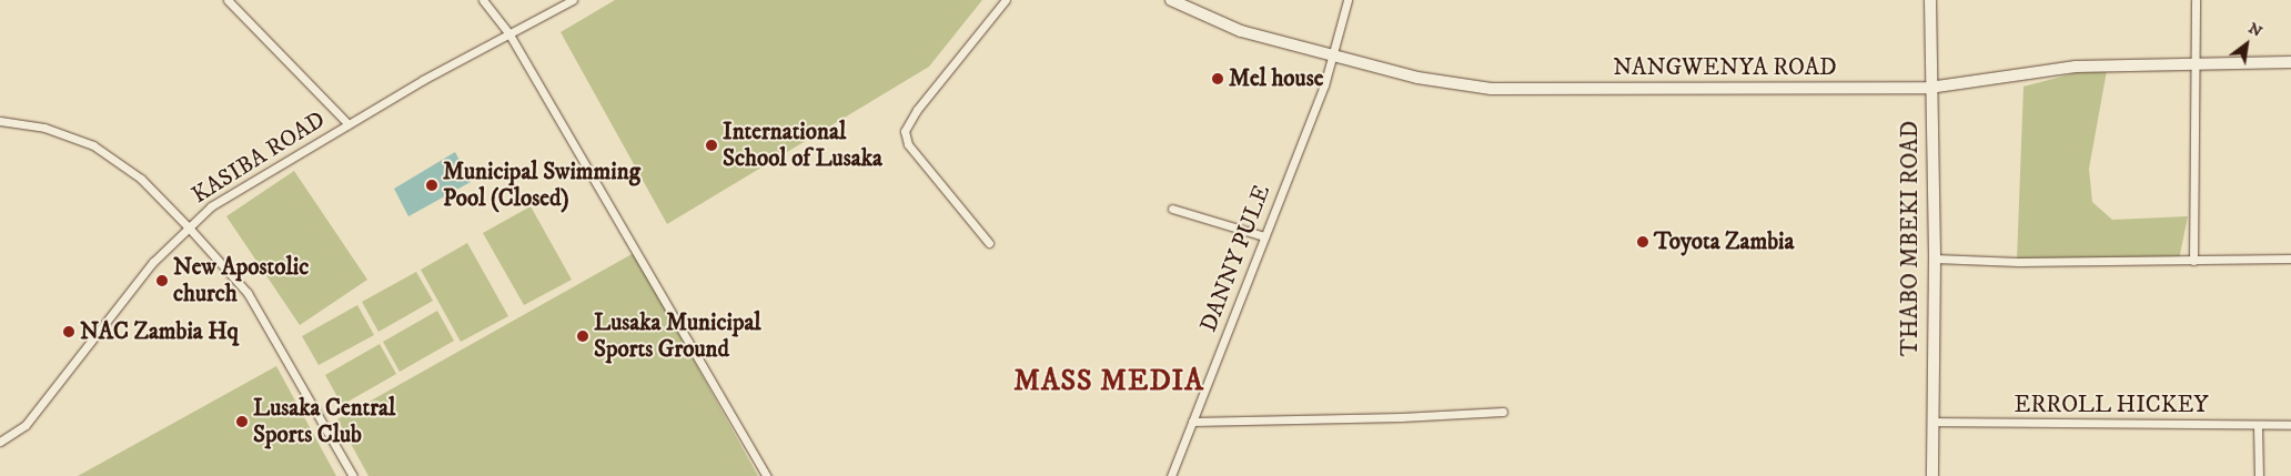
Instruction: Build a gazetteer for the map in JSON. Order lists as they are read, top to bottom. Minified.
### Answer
{"streets":{"main road":["NANGWENYA ROAD","THABO MBEKI ROAD"],"street":["KASIBA ROAD","DANNY PULE","ERROLL HICKEY"]},"crossings":[["NANGWENYA ROAD","THABO MBEKI ROAD"],["NANGWENYA ROAD","DANNY PULE"],["THABO MBEKI ROAD","ERROLL HICKEY"]],"districts":["MASS MEDIA"],"places":["Mel house","International School of Lusaka","Municipal Swimming Pool (Closed)","Toyota Zambia","New Apostolic church","NAC Zambia Hq","Lusaka Municipal Sports Ground","Lusaka Central Sports Club"],"north":"top right"}
